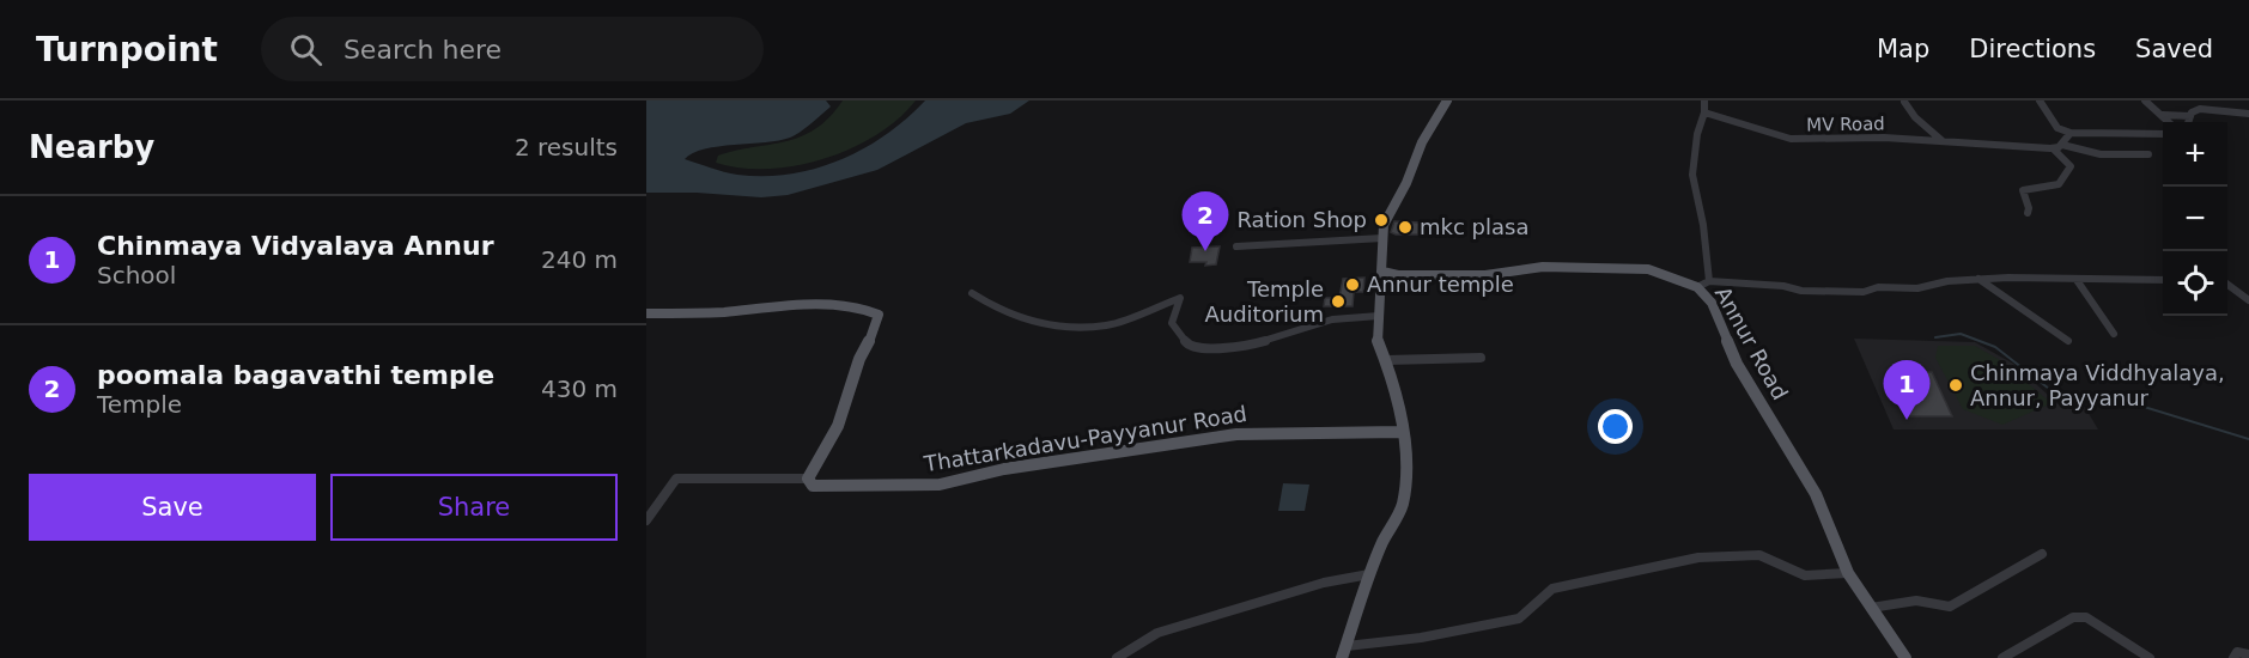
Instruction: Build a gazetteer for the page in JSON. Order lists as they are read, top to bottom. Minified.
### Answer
{"streets":{"main road":["Annur Road","Thattarkadavu-Payyanur Road"],"street":["MV Road"]},"places":["Ration Shop","mkc plasa","Annur temple","Temple Auditorium","Chinmaya Viddhyalaya, Annur, Payyanur"],"page":{"header":"Turnpoint","search":"Search here","nav":["Map","Directions","Saved"],"heading":["Nearby","2 results"],"map_buttons":["+","−"],"pins":["2","1"],"list":[{"mark":"1","name":"Chinmaya Vidyalaya Annur","note":"School","value":"240 m"},{"mark":"2","name":"poomala bagavathi temple","note":"Temple","value":"430 m"}],"buttons":["Save","Share"]}}
